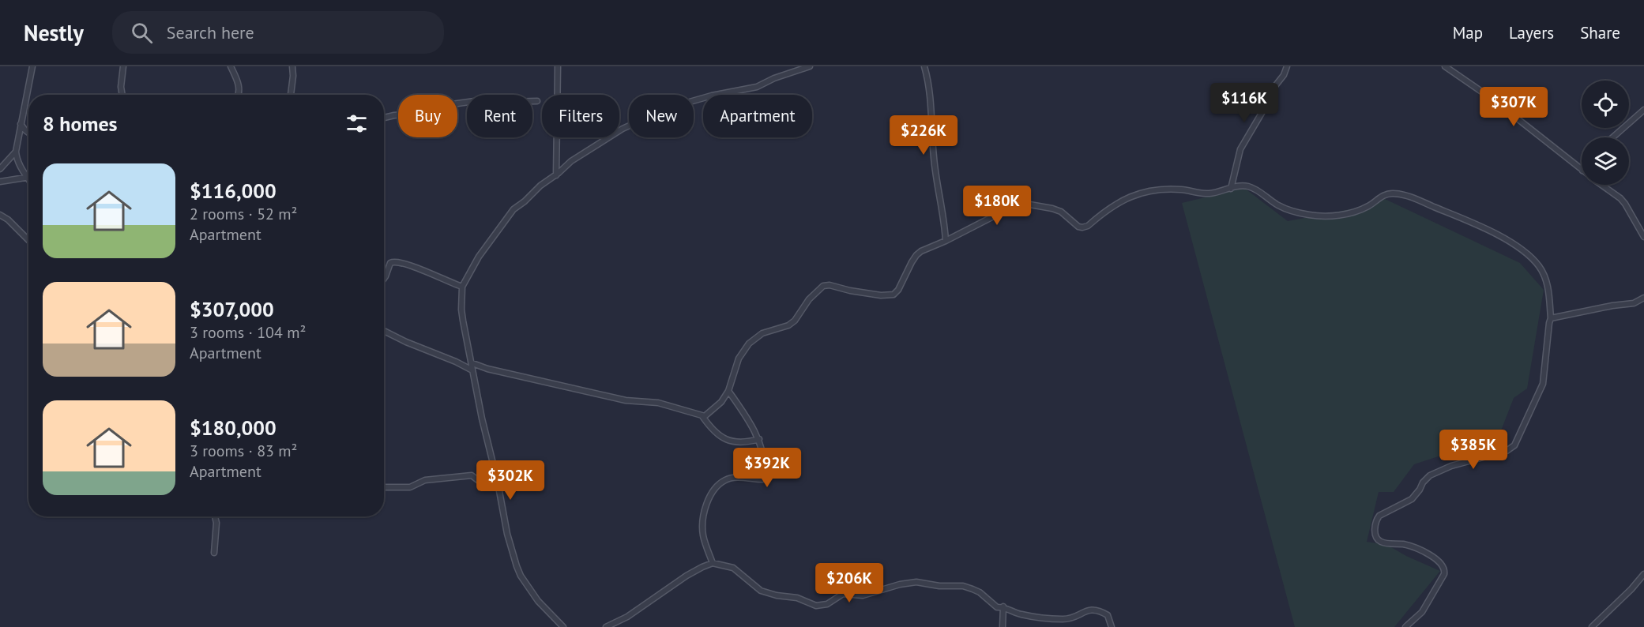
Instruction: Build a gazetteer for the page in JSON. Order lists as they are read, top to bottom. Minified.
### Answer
{"page":{"header":"Nestly","search":"Search here","nav":["Map","Layers","Share"],"price":["$116K","$307K","$226K","$180K","$385K","$392K","$302K","$206K"],"chip":["Buy","Rent","Filters","New","Apartment"],"heading":"8 homes","list":[{"name":"$116,000","note":"2 rooms · 52 m² · Apartment"},{"name":"$307,000","note":"3 rooms · 104 m² · Apartment"},{"name":"$180,000","note":"3 rooms · 83 m² · Apartment"}]}}
